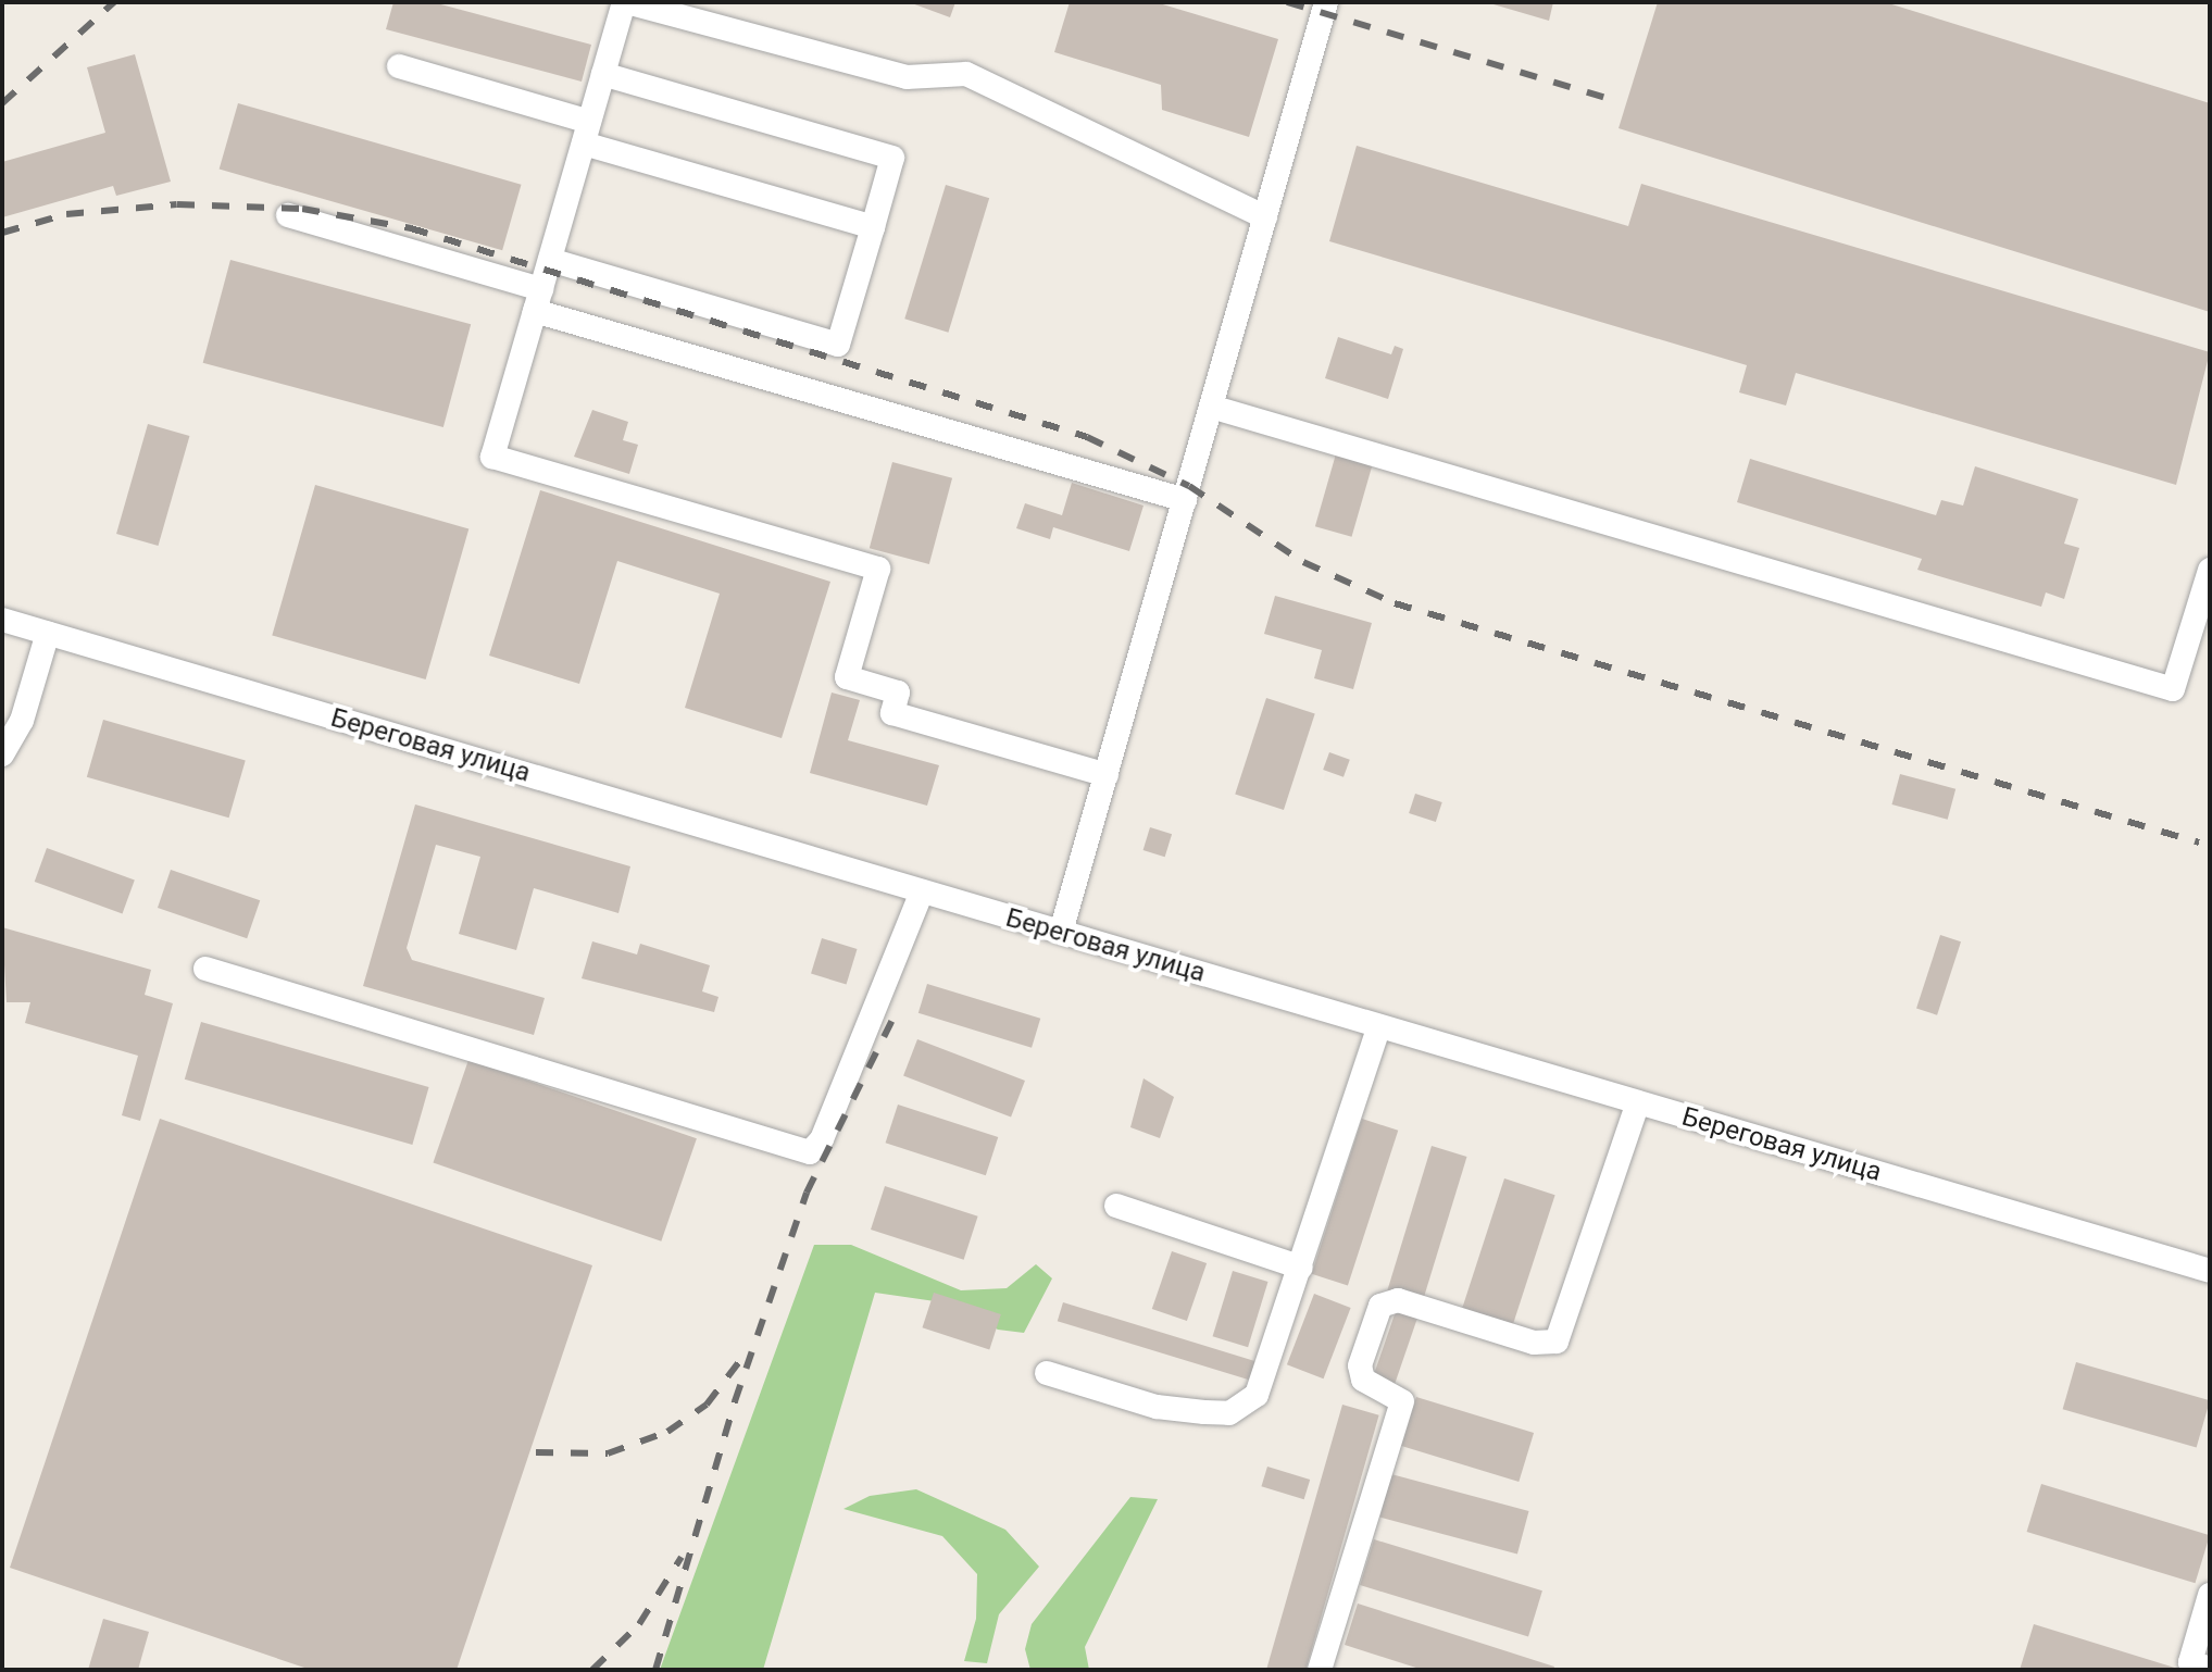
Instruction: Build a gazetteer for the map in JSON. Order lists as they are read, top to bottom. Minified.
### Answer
{"streets":{"street":["Береговая улица"]}}
